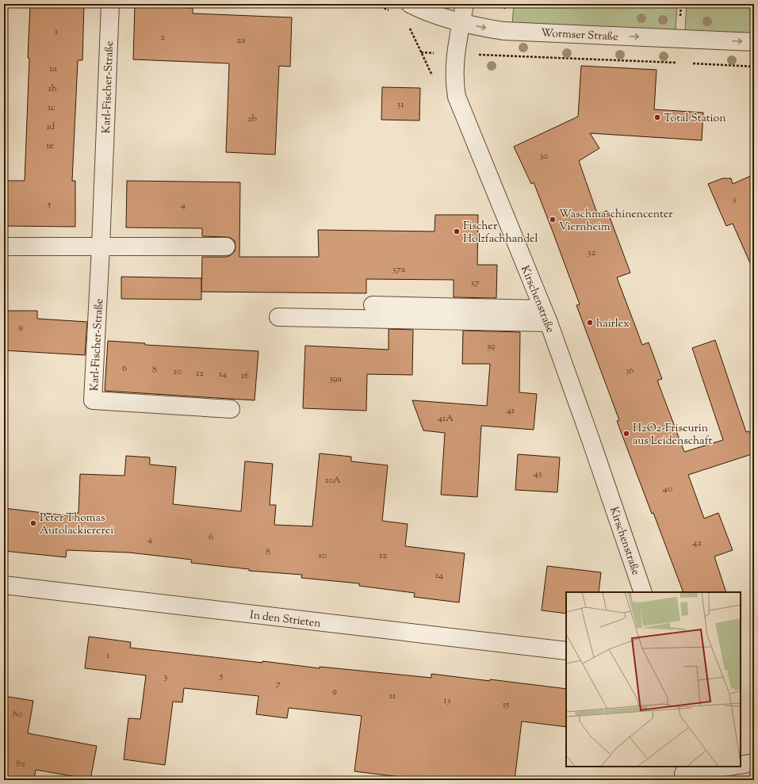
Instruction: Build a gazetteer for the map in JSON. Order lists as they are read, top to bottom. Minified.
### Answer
{"streets":{"street":["Wormser Straße","Karl-Fischer-Straße","Kirschenstraße","In den Strieten"]},"crossings":[["Wormser Straße","Kirschenstraße"]],"one_way":["Wormser Straße"],"places":["Total Station","Waschmaschinencenter Viernheim","Fischer Holzfachhandel","hairlex","H2O2-Friseurin aus Leidenschaft","Peter Thomas Autolackiererei"],"house_numbers":["1","2","2a","1a","1b","31","1c","2b","1d","1e","30","3","5","4","32","37a","37","9","39","6","8","36","10","12","14","16","39a","41","41A","43","10A","40","6","4","42","8","10","12","14","1","5","3","7","9","11","13","15","80","82"]}
